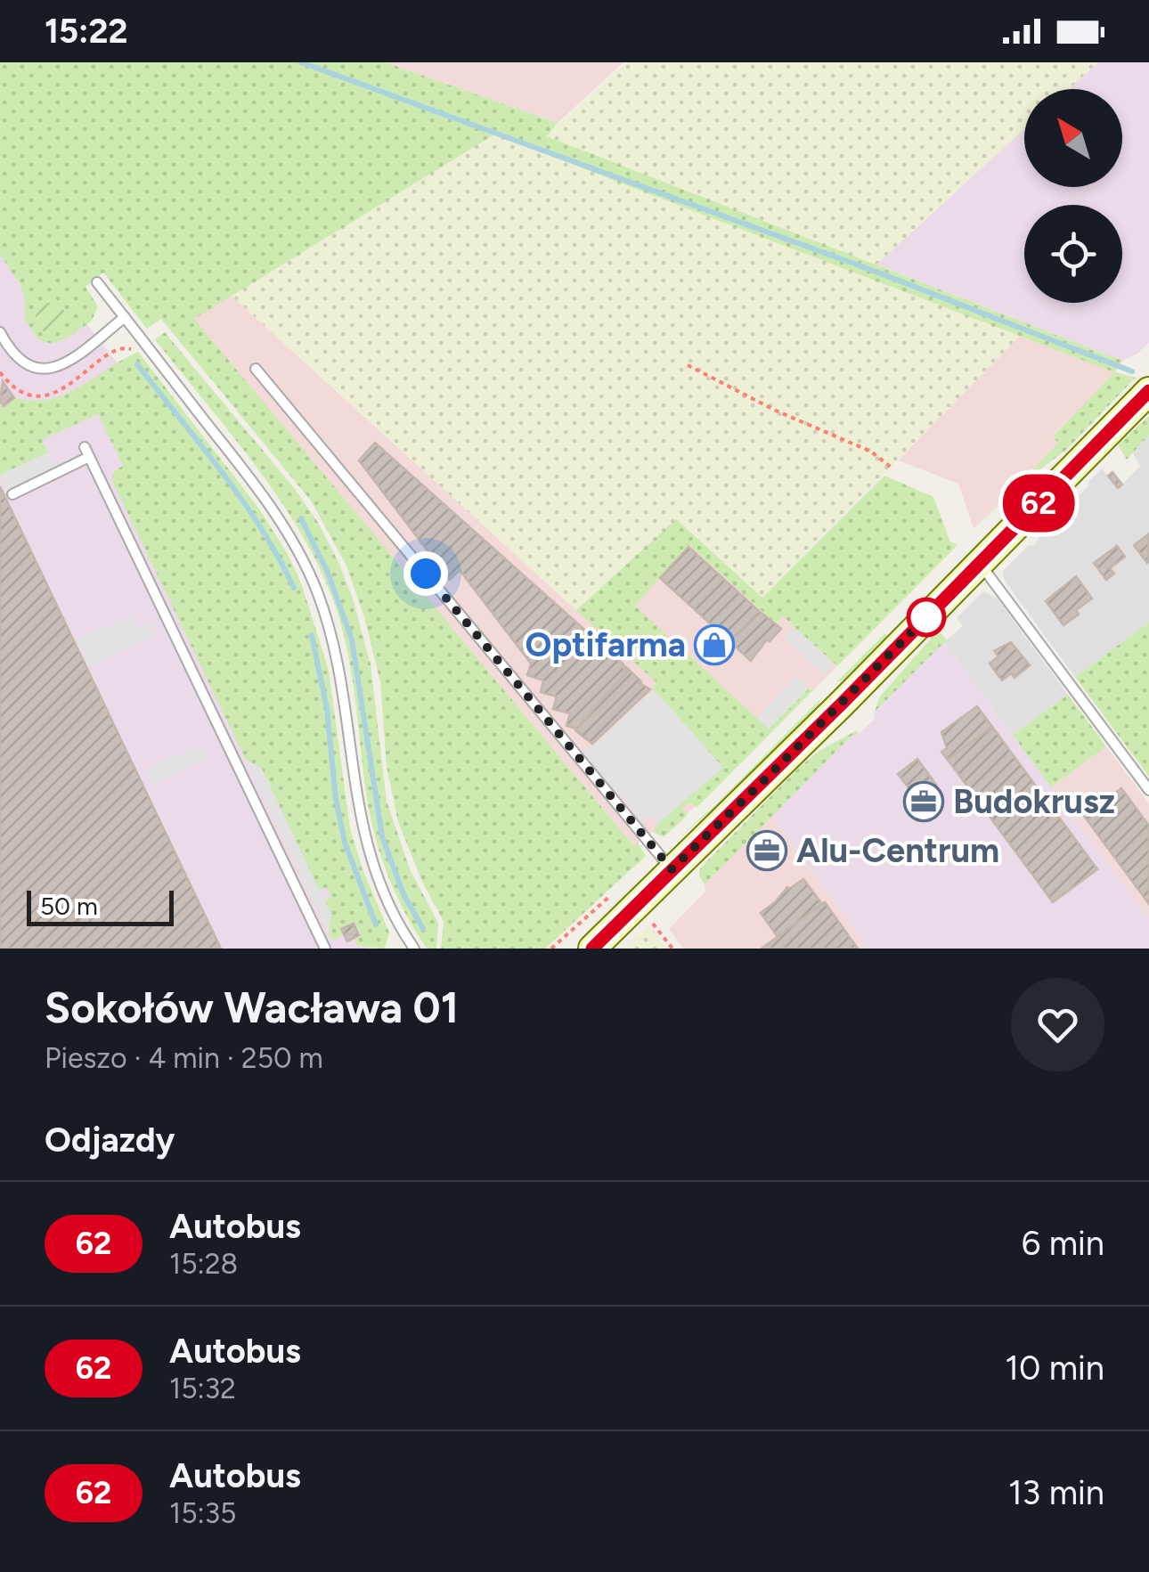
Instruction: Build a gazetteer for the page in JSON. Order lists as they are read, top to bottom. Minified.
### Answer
{"places":{"shop":["Optifarma"],"office":["Budokrusz","Alu-Centrum"]},"lines":["bus line 62"],"scale_bar":"50 m","north":"top left","page":{"status":"15:22","on_map":"62","scale":"50 m","heading":[["Sokołów Wacława 01","Pieszo · 4 min · 250 m"],"Odjazdy"],"list":[{"mark":"62","name":"Autobus","note":"15:28","value":"6 min"},{"mark":"62","name":"Autobus","note":"15:32","value":"10 min"},{"mark":"62","name":"Autobus","note":"15:35","value":"13 min"}]}}
